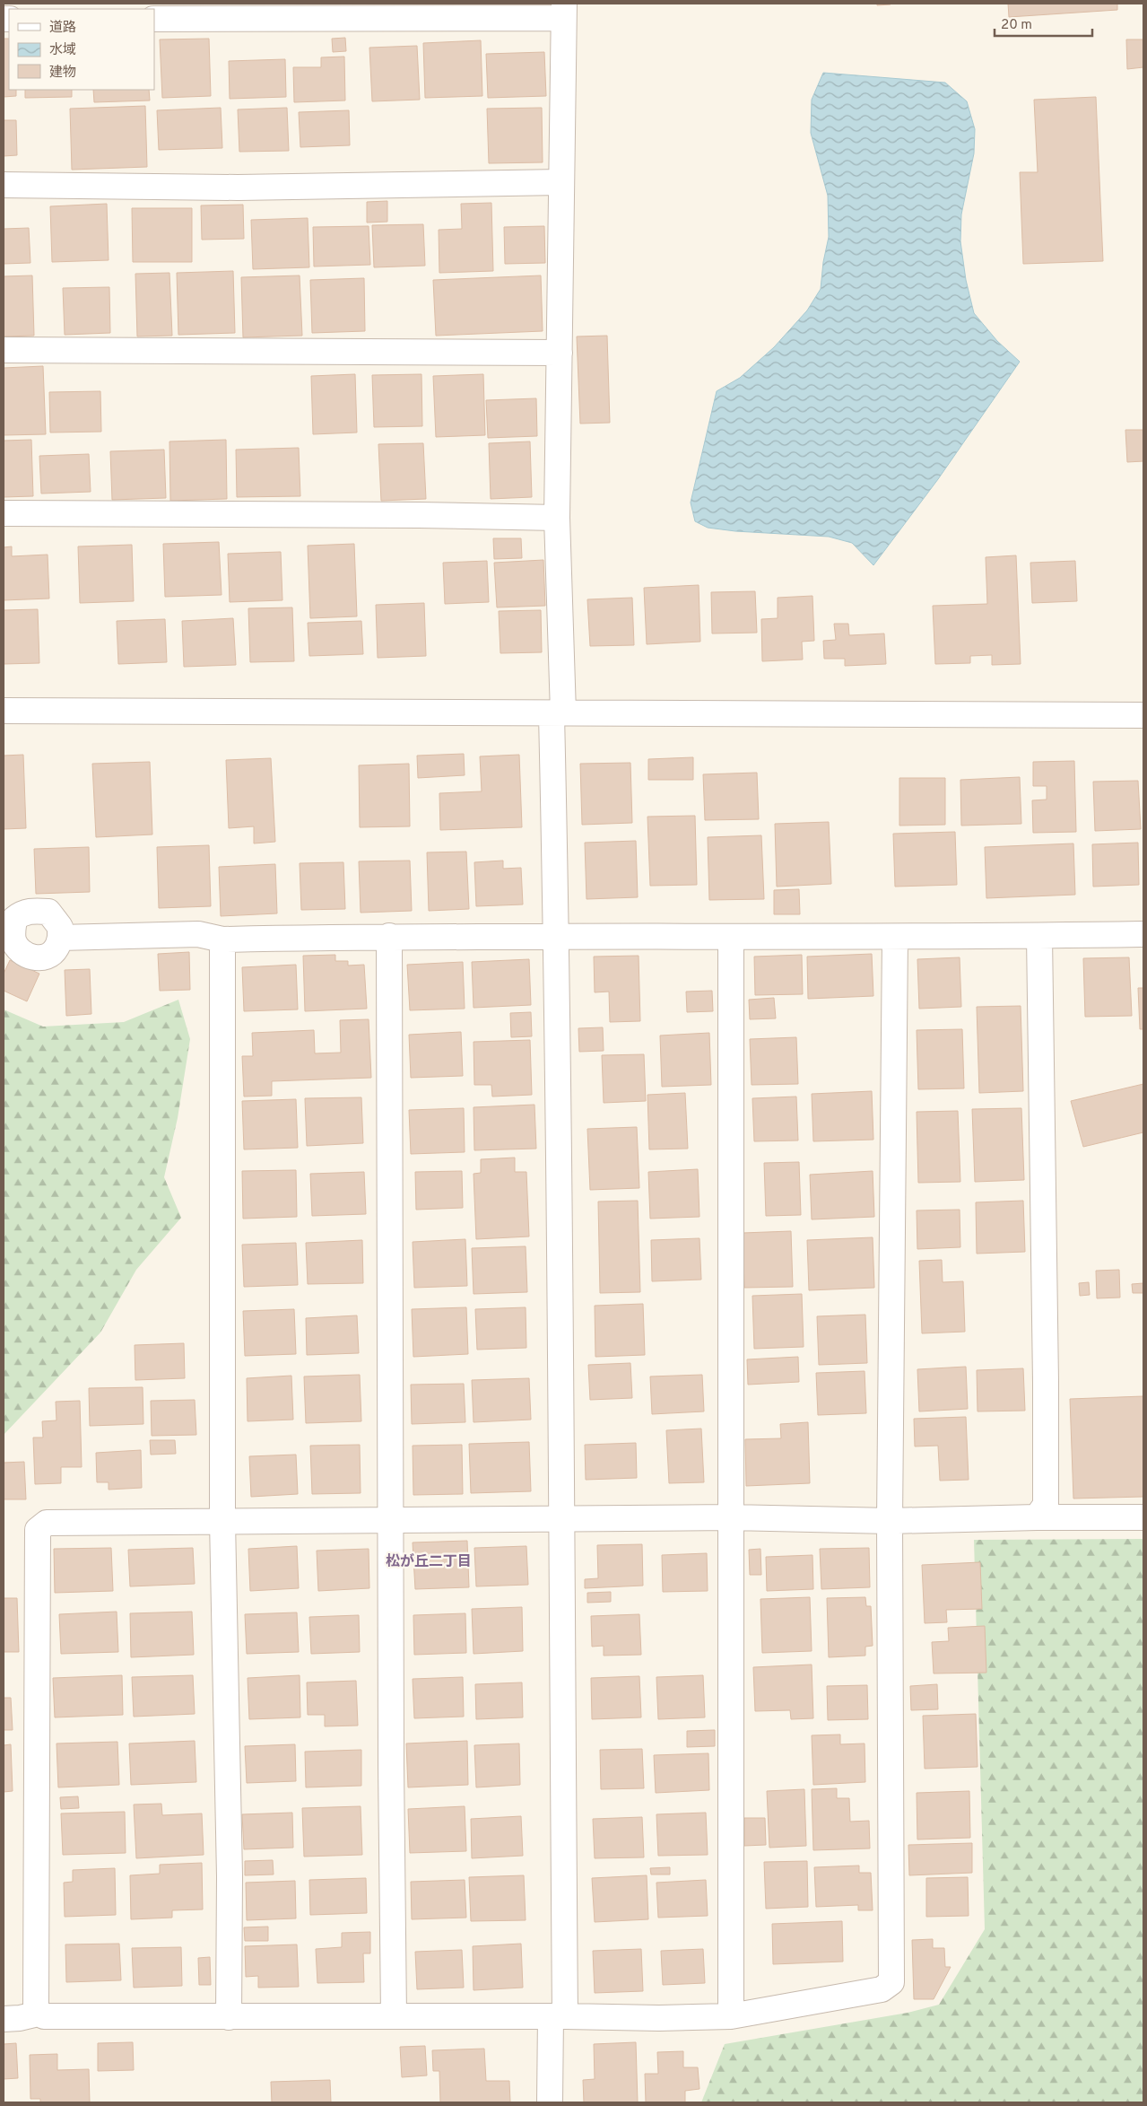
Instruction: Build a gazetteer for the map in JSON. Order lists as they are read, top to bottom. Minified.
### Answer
{"districts":["松が丘二丁目"],"legend":["道路","水域","建物"],"scale_bar":"20 m"}
